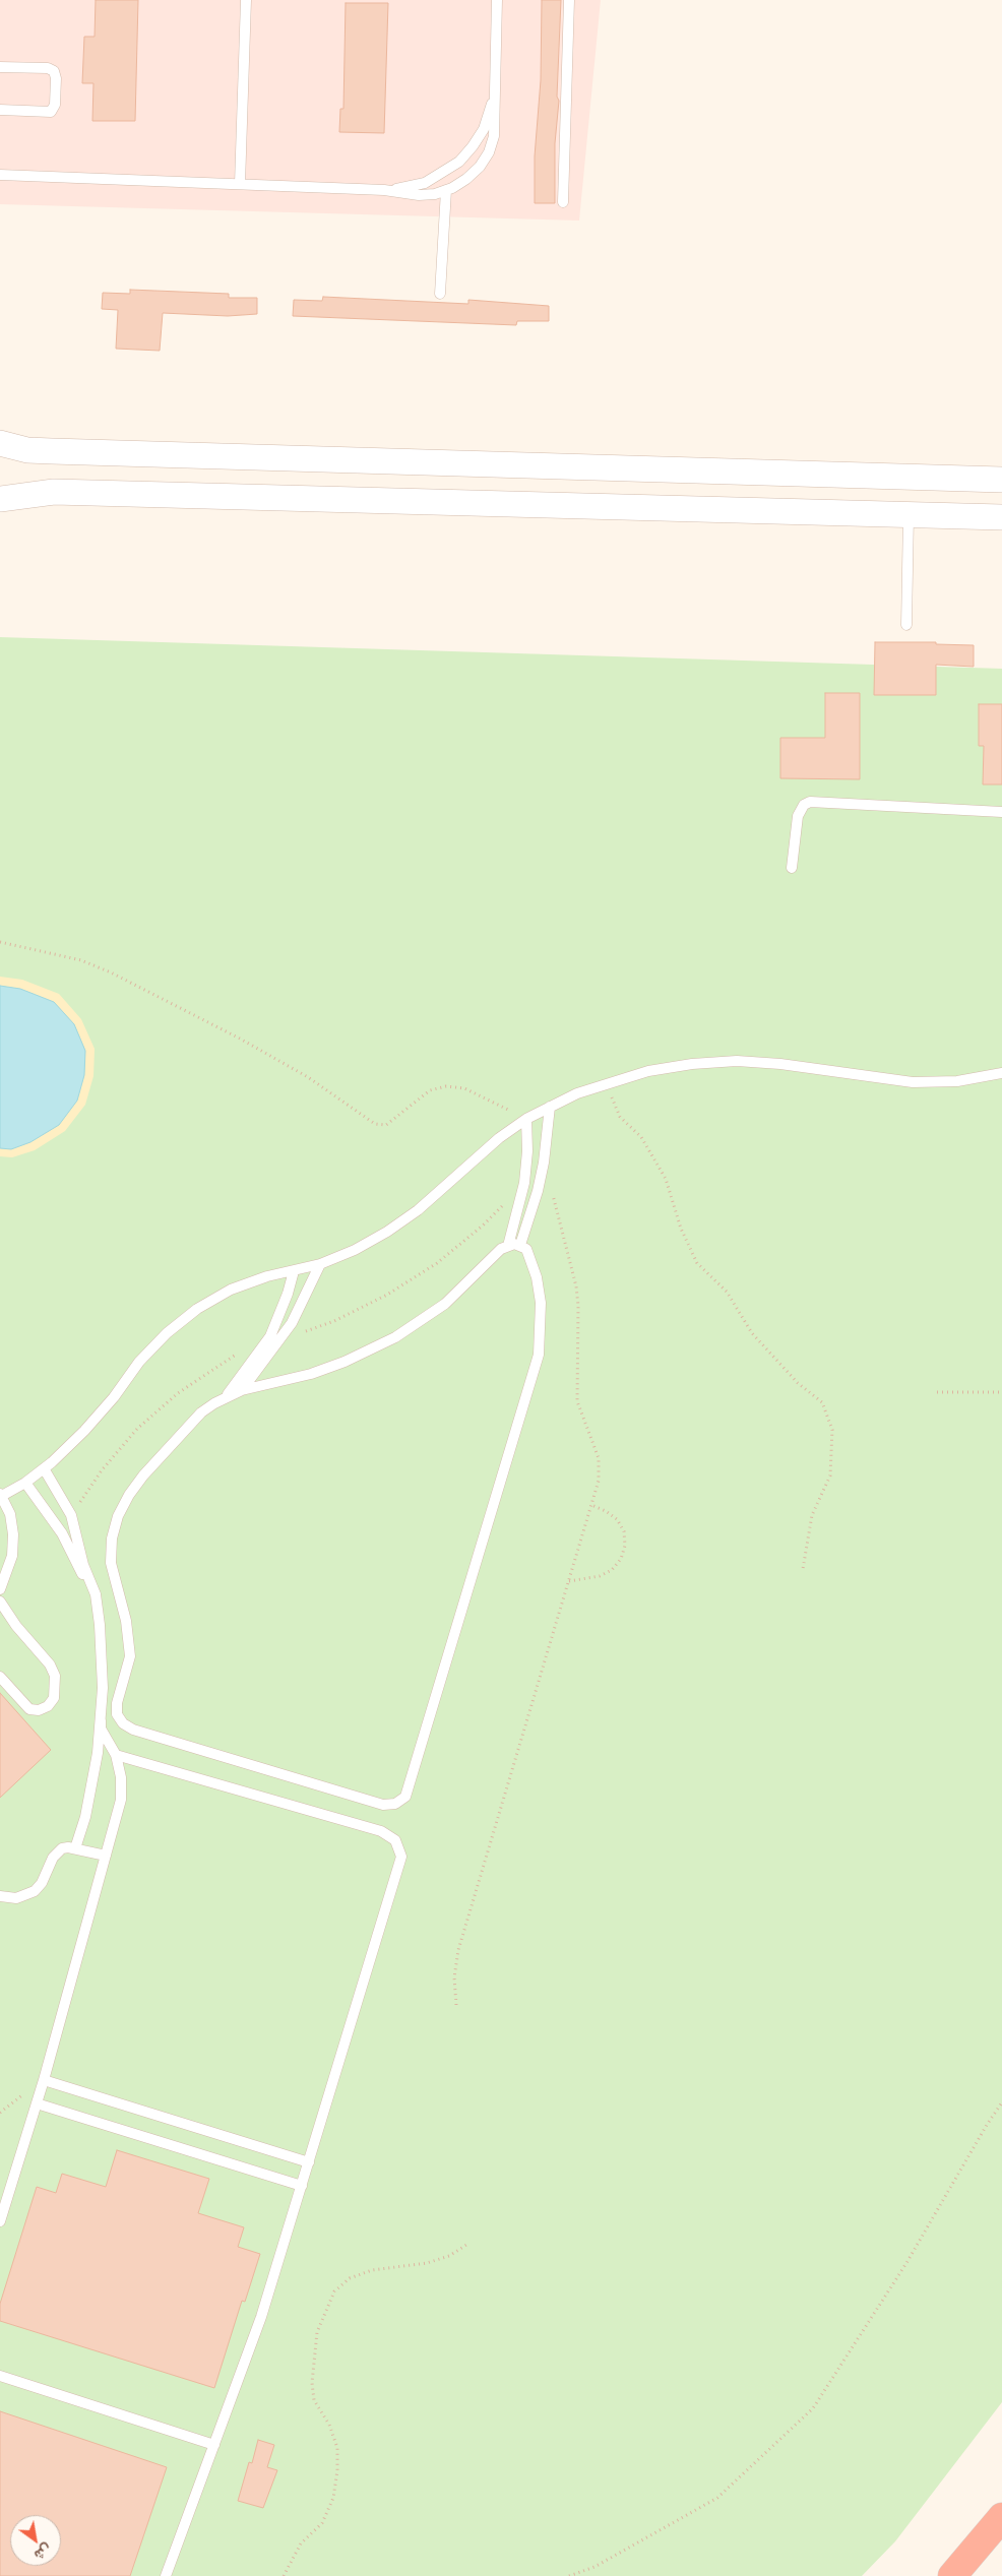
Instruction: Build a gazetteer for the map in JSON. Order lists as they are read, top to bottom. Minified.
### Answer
{"north":"bottom right"}
